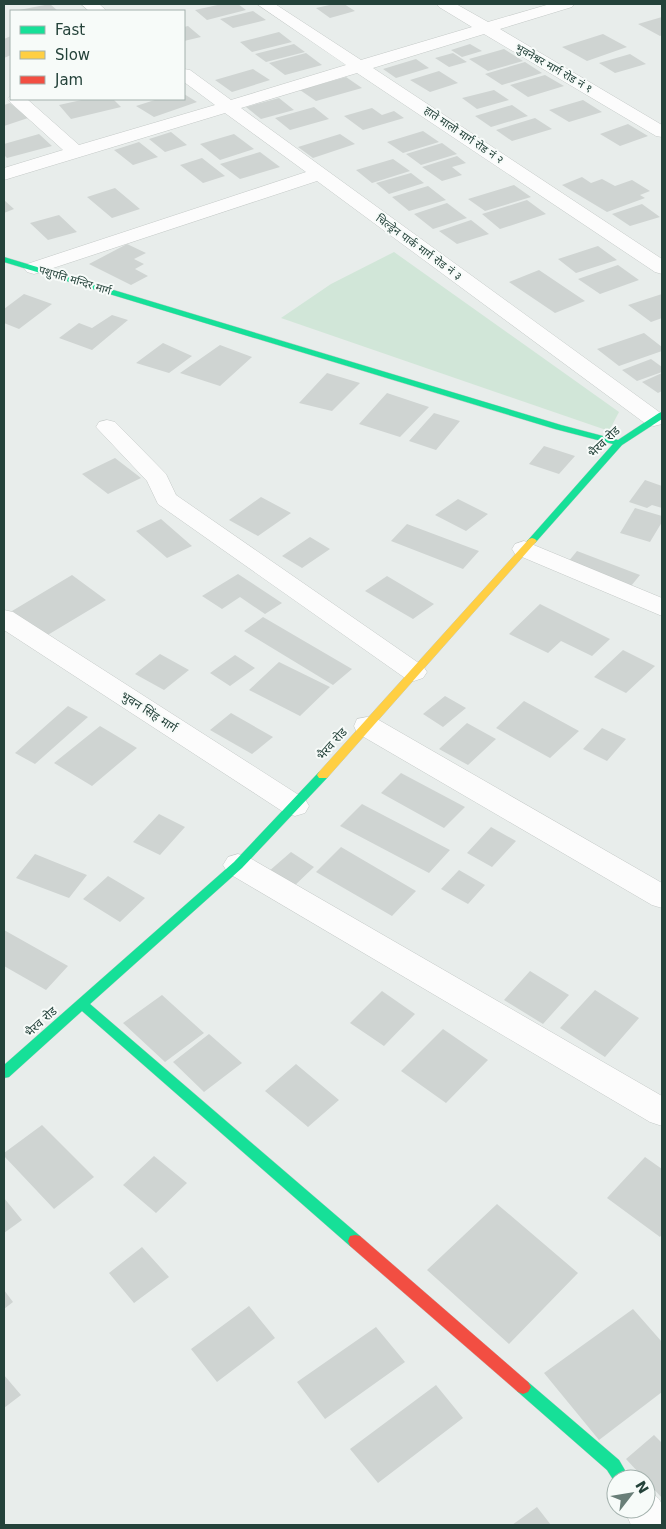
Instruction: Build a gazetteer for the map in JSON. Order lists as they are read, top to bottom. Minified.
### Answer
{"streets":{"street":["भुवनेश्वर मार्ग रोड नं १","हाते मालो मार्ग रोड नं २","चिल्ड्रेन पार्क मार्ग रोड नं ३","पशुपति मन्दिर मार्ग","भैरव रोड","भुवन सिंह मार्ग"]},"crossings":[["चिल्ड्रेन पार्क मार्ग रोड नं ३","भैरव रोड"],["पशुपति मन्दिर मार्ग","भैरव रोड"],["भैरव रोड","भुवन सिंह मार्ग"]],"legend":["Fast","Slow","Jam"],"north":"top right"}
